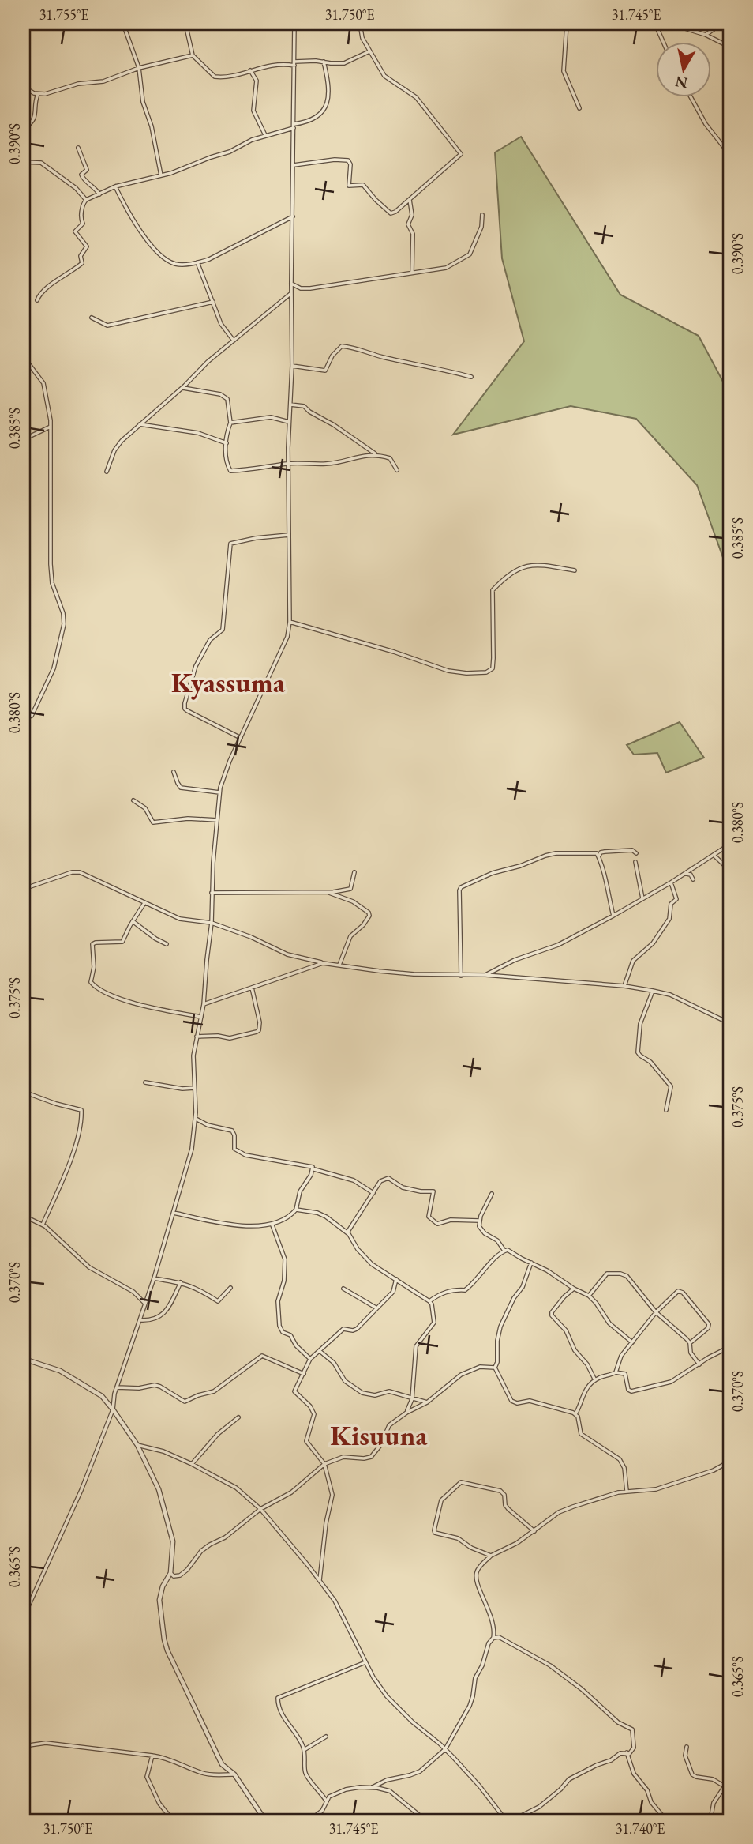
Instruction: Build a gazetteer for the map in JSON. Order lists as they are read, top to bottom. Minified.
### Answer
{"districts":["Kyassuma","Kisuuna"],"north":"bottom","coordinates":["31.755°E","31.750°E","31.745°E","0.390°S","0.385°S","0.380°S","0.375°S","0.370°S","0.365°S","31.740°E"]}
